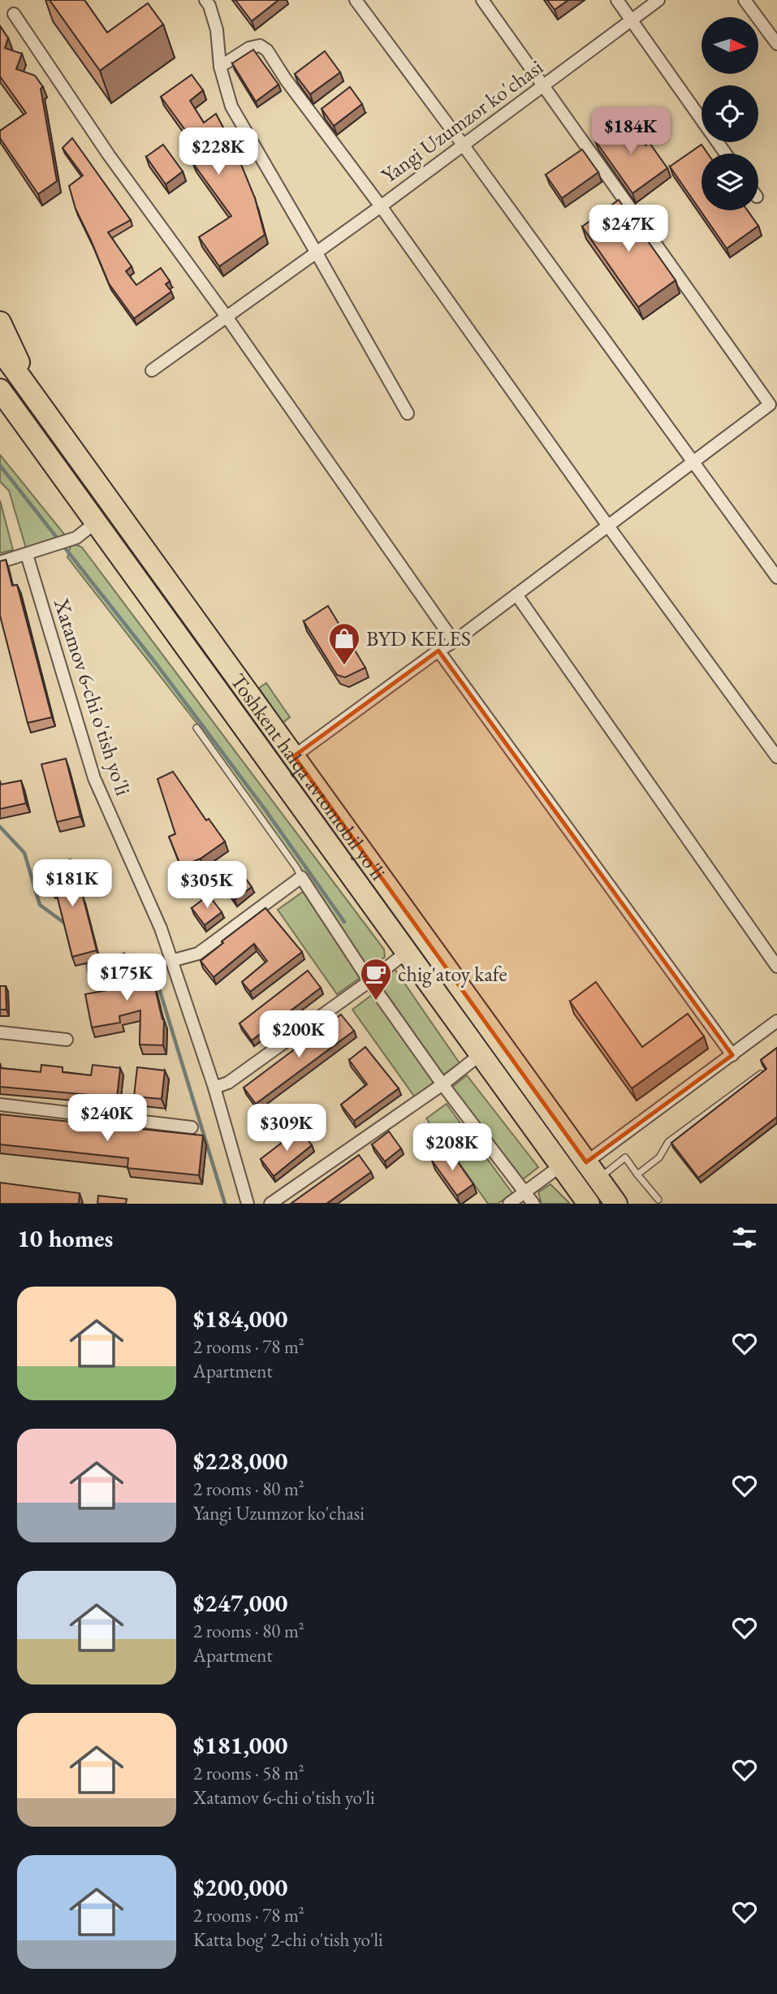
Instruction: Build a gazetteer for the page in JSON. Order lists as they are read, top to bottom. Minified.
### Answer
{"streets":{"highway":["Toshkent halqa avtomobil yo'li"],"street":["Yangi Uzumzor ko'chasi","Xatamov 6-chi o'tish yo'li"]},"places":{"shop":["BYD KELES"],"cafe":["chig'atoy kafe"]},"north":"right","page":{"price":["$184K","$228K","$247K","$181K","$305K","$175K","$200K","$240K","$309K","$208K"],"heading":"10 homes","list":[{"name":"$184,000","note":"2 rooms · 78 m² · Apartment"},{"name":"$228,000","note":"2 rooms · 80 m² · Yangi Uzumzor ko'chasi"},{"name":"$247,000","note":"2 rooms · 80 m² · Apartment"},{"name":"$181,000","note":"2 rooms · 58 m² · Xatamov 6-chi o'tish yo'li"},{"name":"$200,000","note":"2 rooms · 78 m² · Katta bog' 2-chi o'tish yo'li"}]}}
